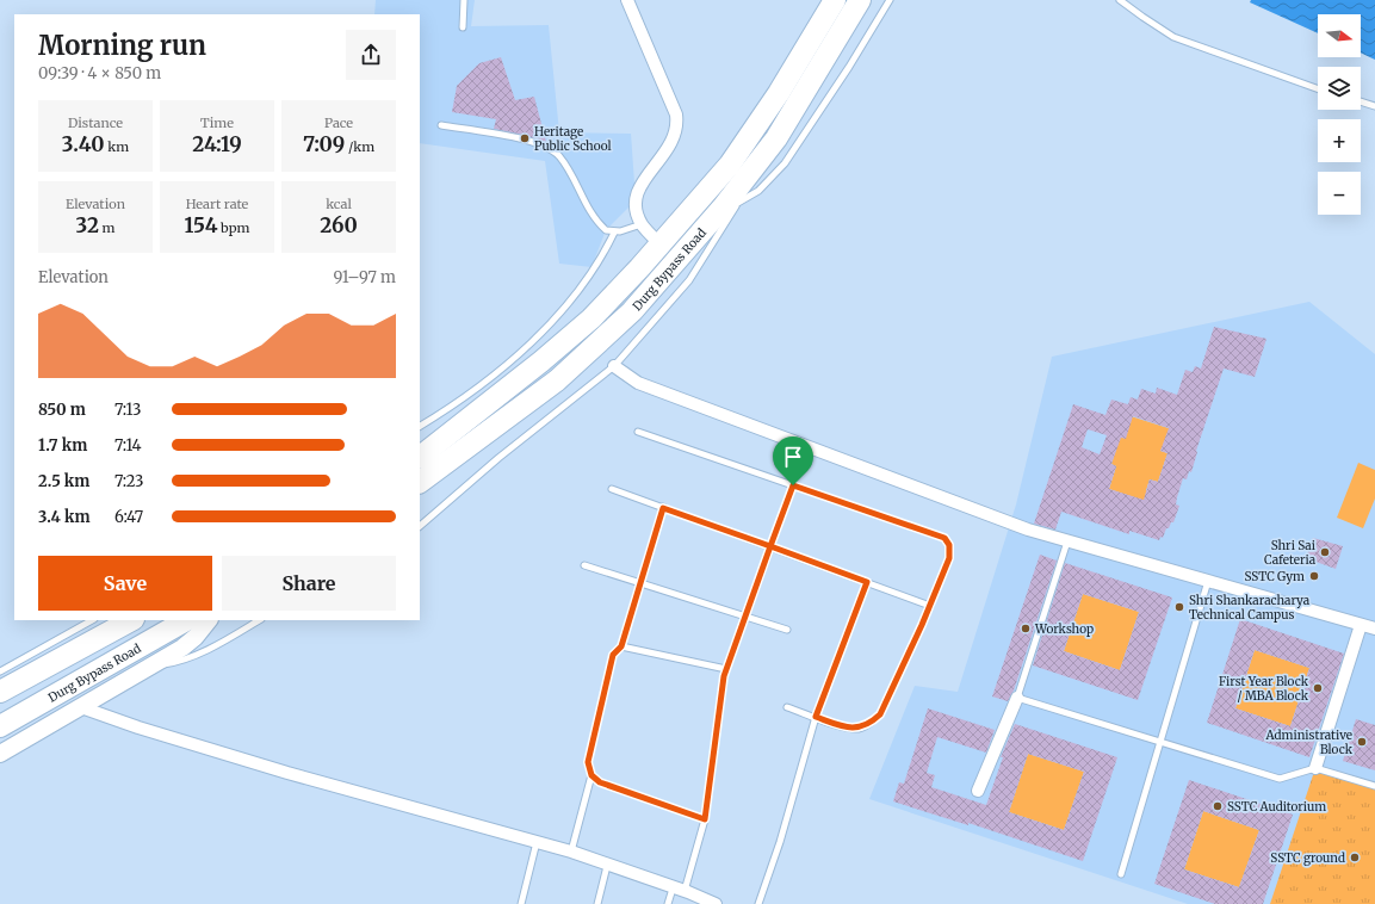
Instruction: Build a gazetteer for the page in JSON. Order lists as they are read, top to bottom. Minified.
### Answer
{"streets":{"highway":["Durg Bypass Road"]},"places":["Heritage Public School","Shri Sai Cafeteria","SSTC Gym","Shri Shankaracharya Technical Campus","Workshop","First Year Block / MBA Block","Administrative Block","SSTC Auditorium","SSTC ground"],"north":"right","page":{"map_buttons":["+","−"],"heading":["Morning run","09:39 · 4 × 850 m"],"stats":[["Distance","3.40 km"],["Time","24:19"],["Pace","7:09 /km"],["Elevation","32 m"],["Heart rate","154 bpm"],["kcal","260"]],"chart":["Elevation","91–97 m"],"list":[{"name":"850 m","note":"7:13"},{"name":"1.7 km","note":"7:14"},{"name":"2.5 km","note":"7:23"},{"name":"3.4 km","note":"6:47"}],"buttons":["Save","Share"]}}
